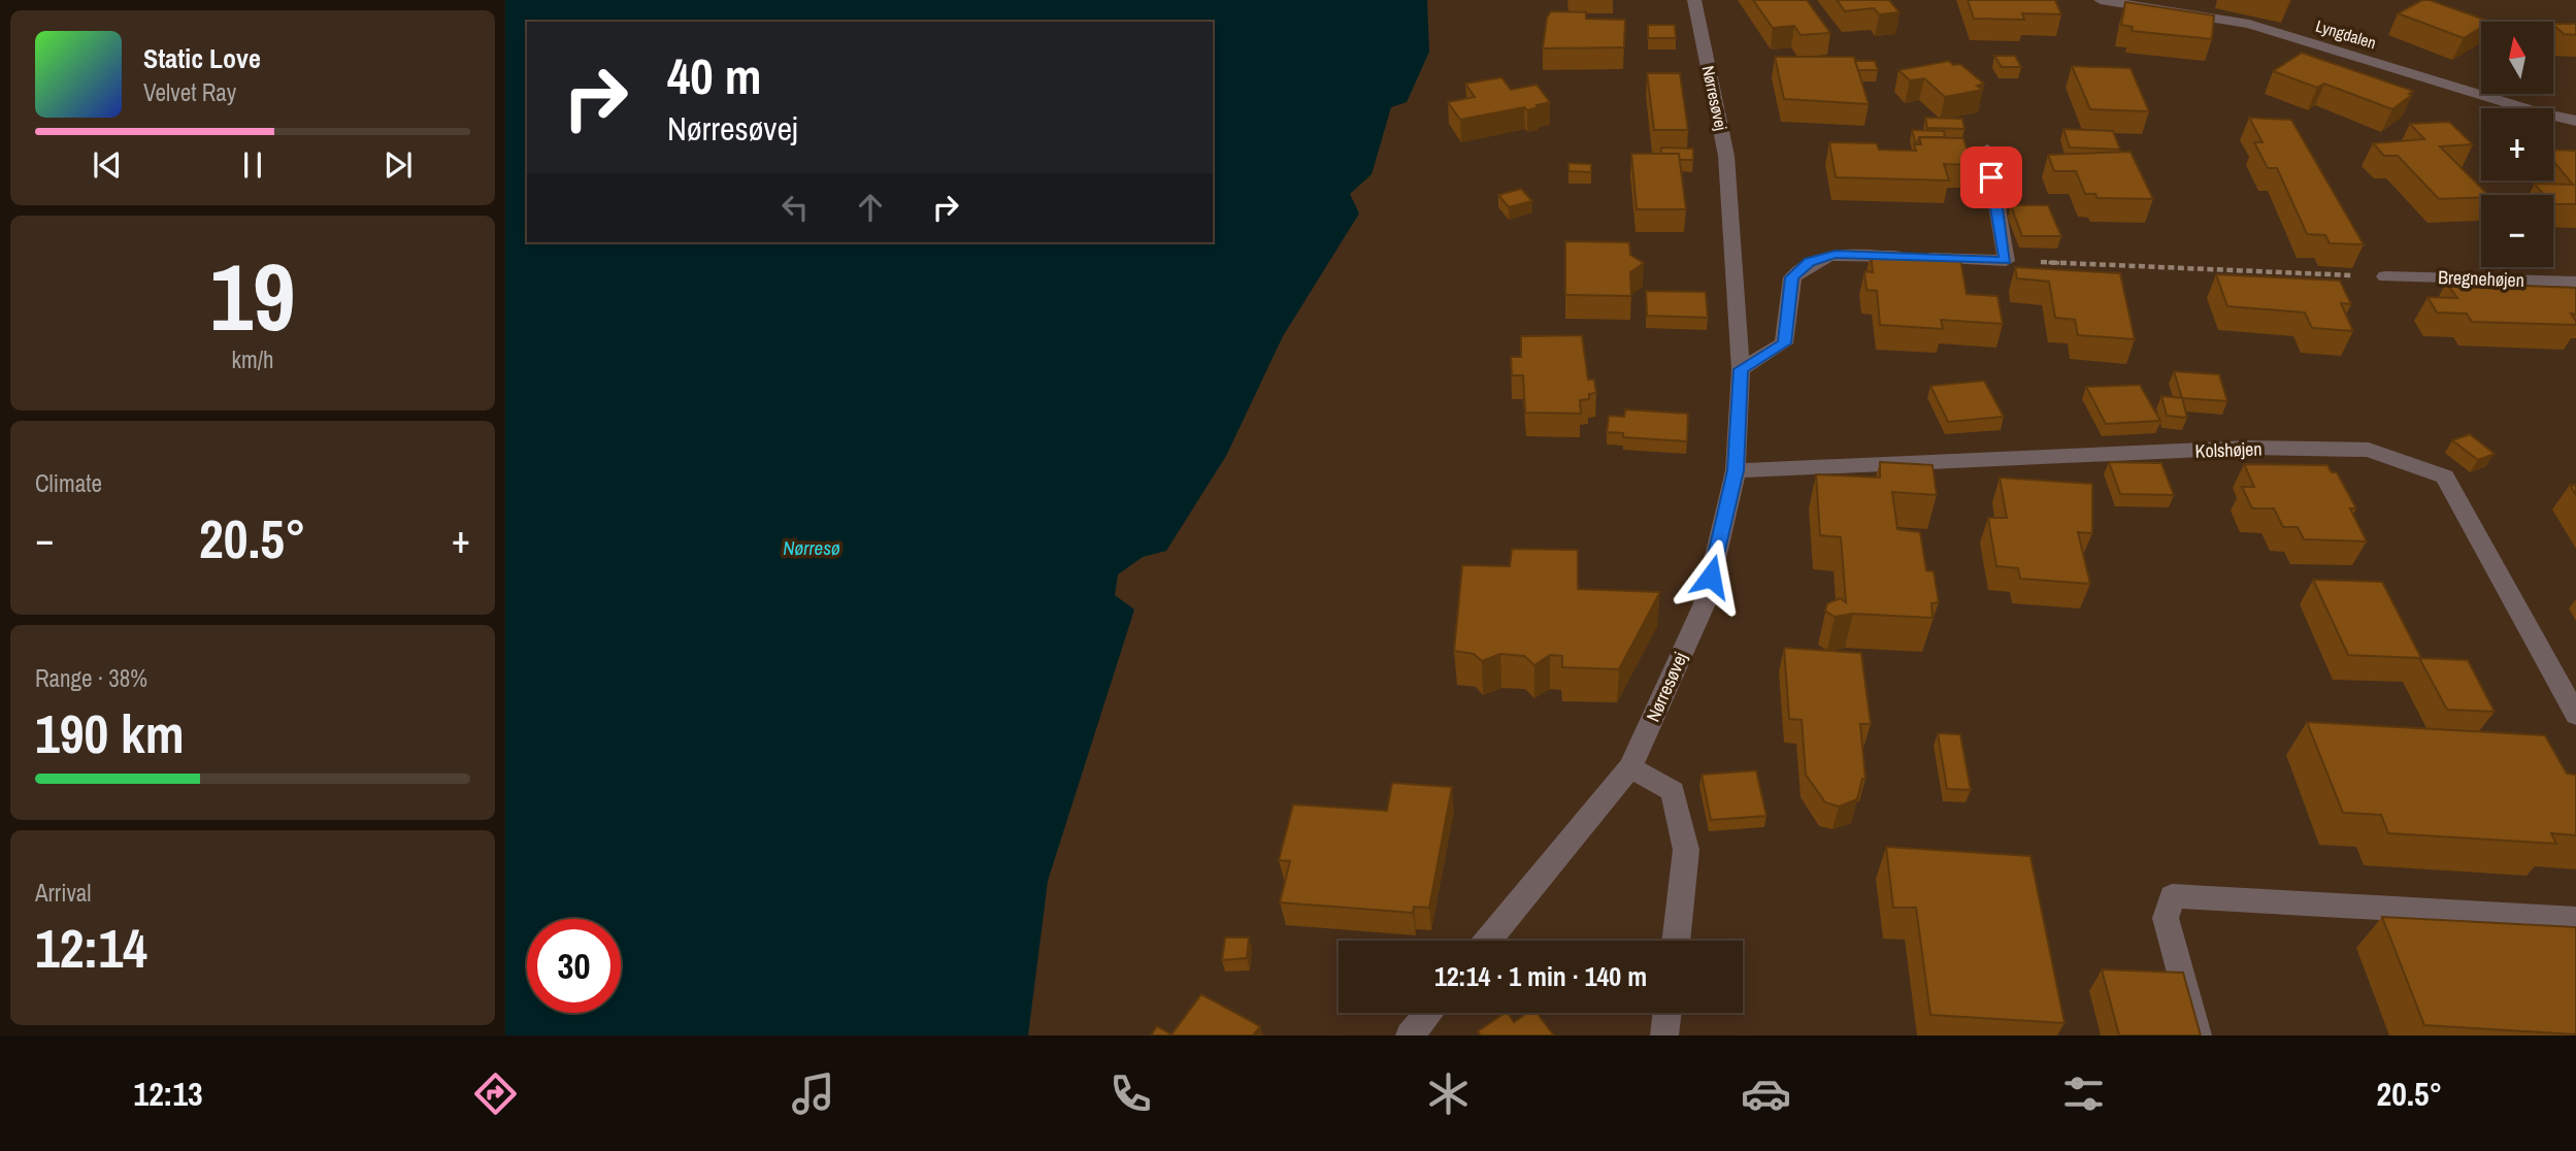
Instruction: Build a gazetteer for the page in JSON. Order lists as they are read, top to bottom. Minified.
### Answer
{"streets":{"street":["Lyngdalen","Nørresøvej","Bregnehøjen","Kolshøjen"]},"crossings":[["Nørresøvej","Kolshøjen"]],"water":["Nørresø"],"north":"top","page":{"map_buttons":["+","−"],"turn":["40 m","Nørresøvej"],"song":["Static Love","Velvet Ray"],"tile":[["19","km/h"],"Climate",["Range · 38%","190 km"],["Arrival","12:14"]],"heat":["−","20.5°","+"],"limit":"30","trip":"12:14 · 1 min · 140 m","tabs":["12:13","20.5°"]}}
